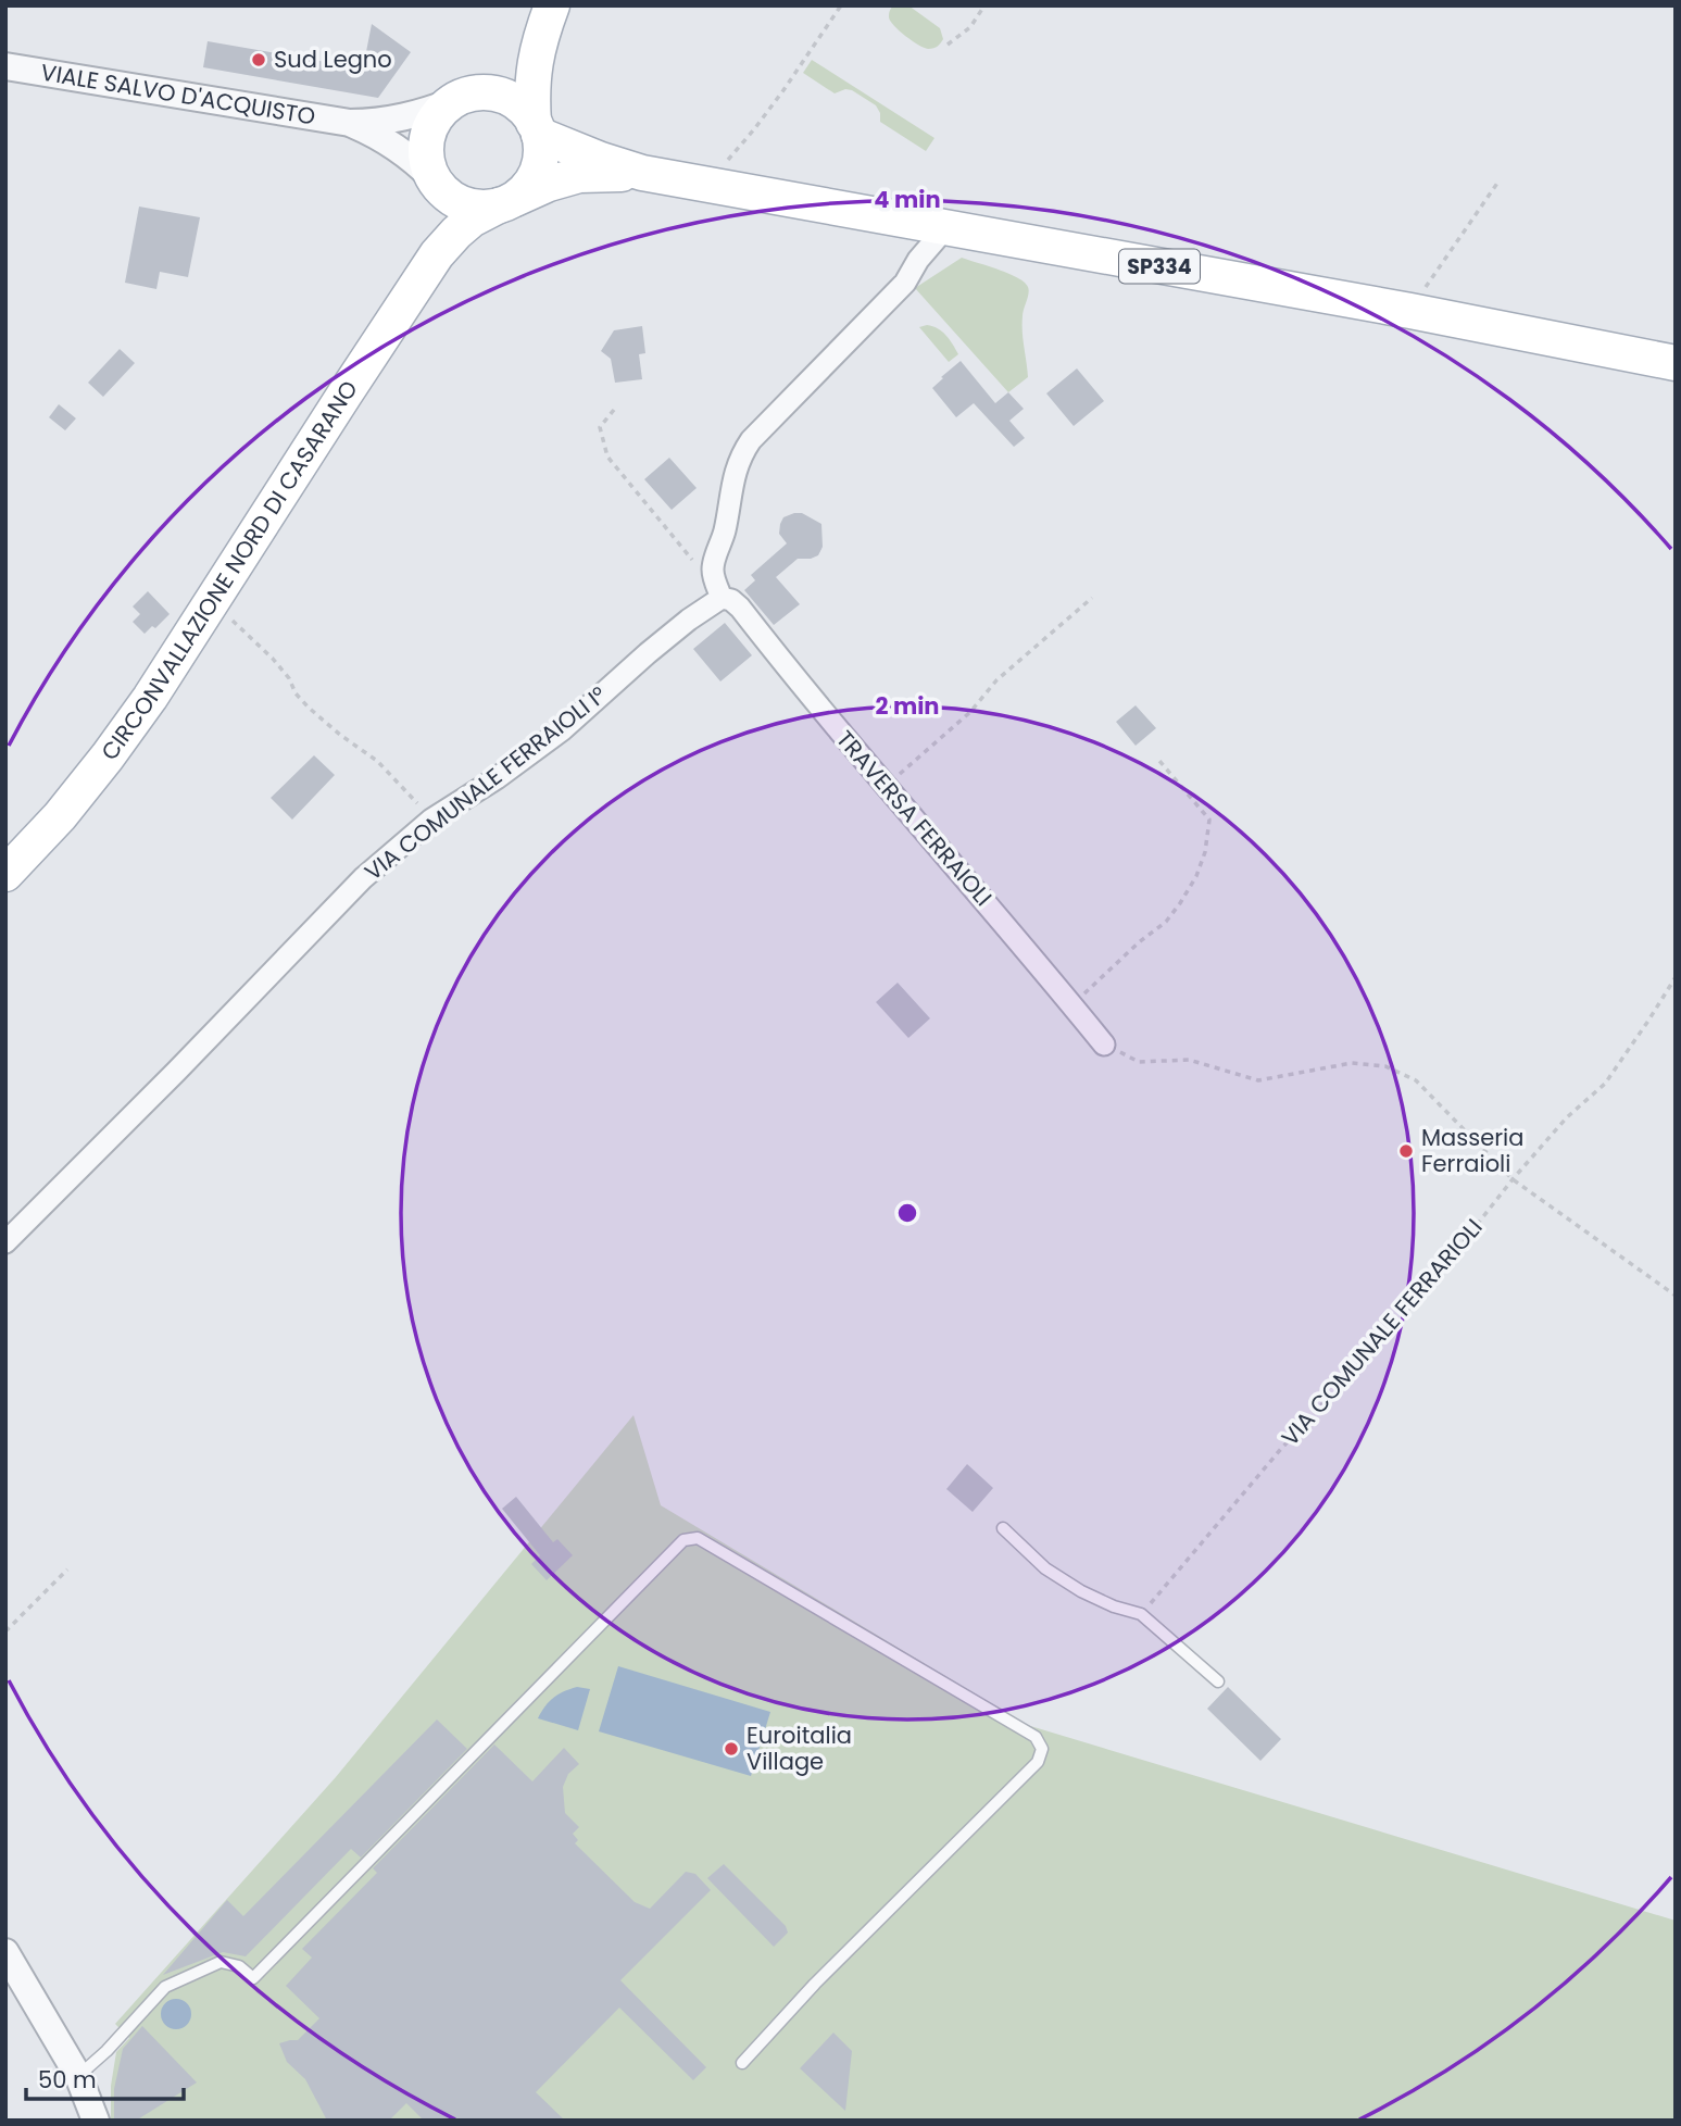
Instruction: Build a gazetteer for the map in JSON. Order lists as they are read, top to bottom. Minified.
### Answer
{"streets":{"main road":["SP334","CIRCONVALLAZIONE NORD DI CASARANO"],"street":["VIALE SALVO D'ACQUISTO","VIA COMUNALE FERRAIOLI I°","TRAVERSA FERRAIOLI"],"path":["VIA COMUNALE FERRARIOLI"]},"crossings":[["VIA COMUNALE FERRAIOLI I°","TRAVERSA FERRAIOLI"]],"places":["Sud Legno","Masseria Ferraioli","Euroitalia Village"],"scale_bar":"50 m","rings":["4 min","2 min"]}
